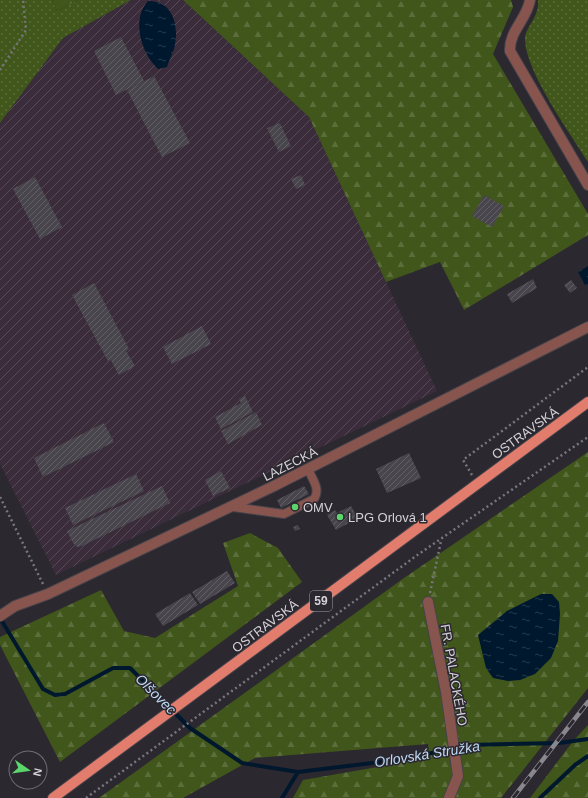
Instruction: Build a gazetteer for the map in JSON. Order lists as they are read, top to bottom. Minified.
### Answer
{"streets":{"main road":["OSTRAVSKÁ","59"],"street":["LAZECKÁ","FR. PALACKÉHO"]},"water":["Olšovec","Orlovská Stružka"],"places":["OMV","LPG Orlová 1"],"north":"right"}
